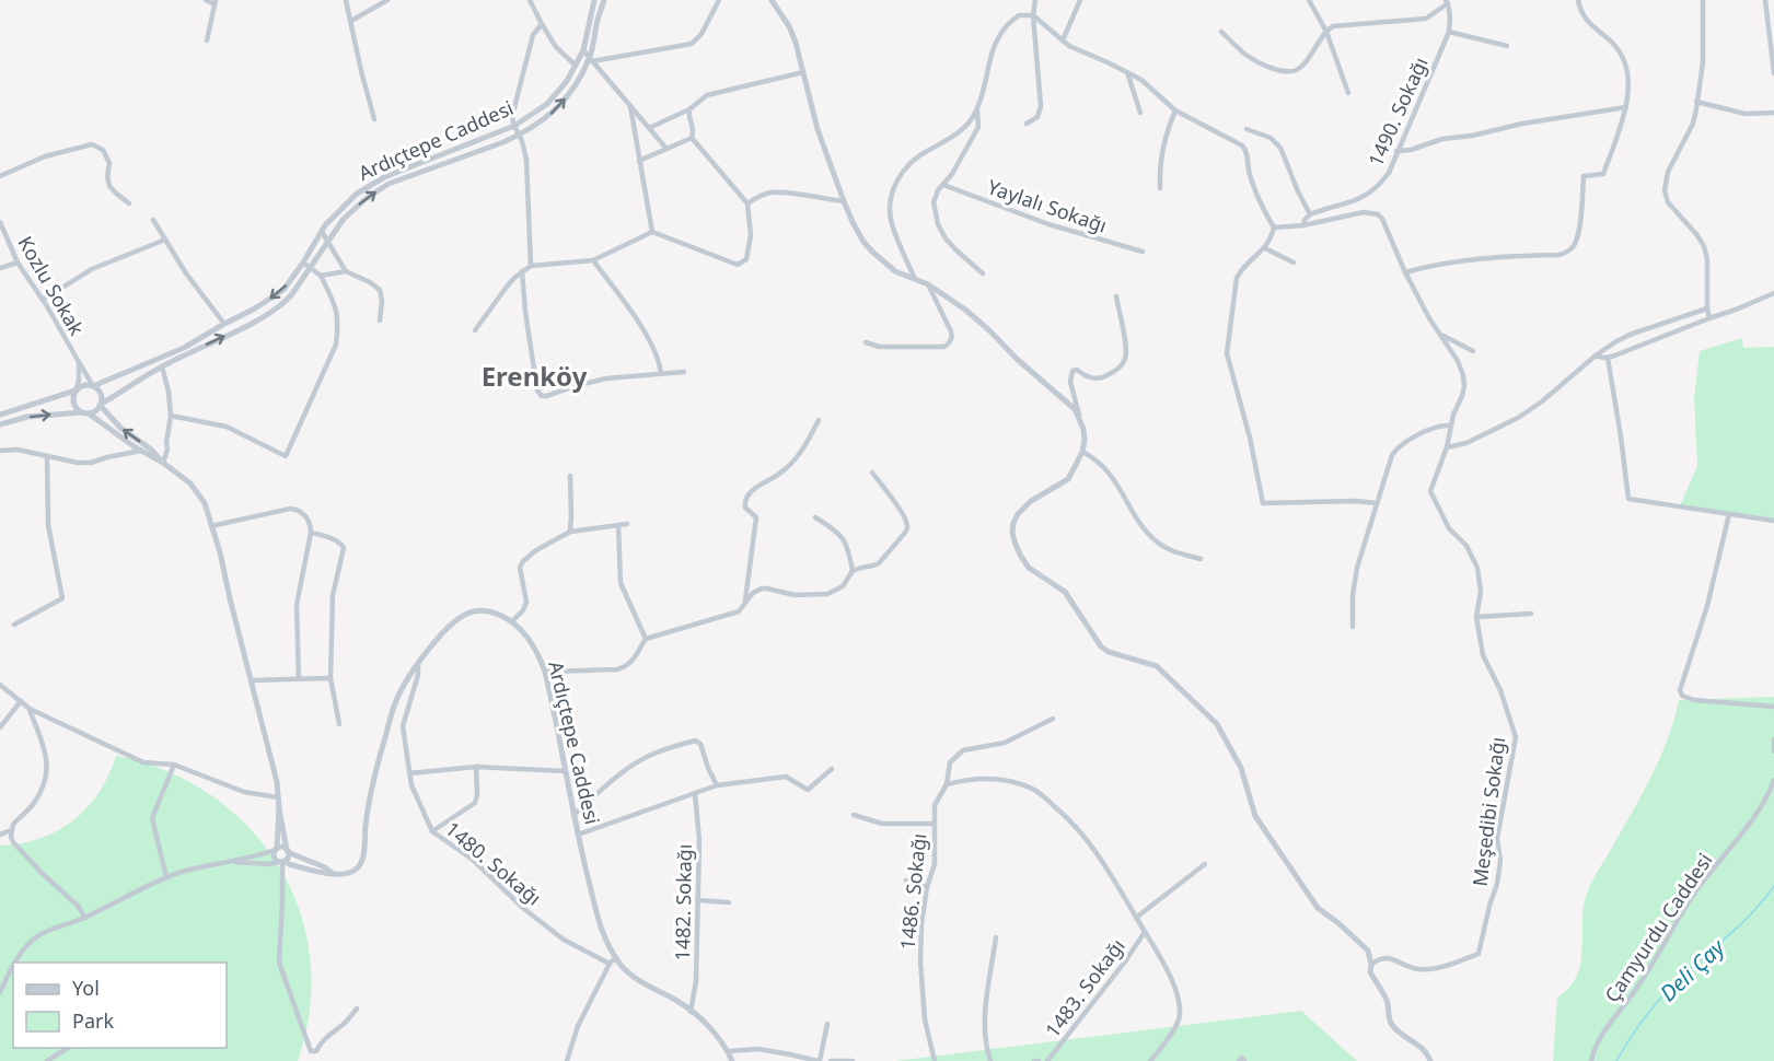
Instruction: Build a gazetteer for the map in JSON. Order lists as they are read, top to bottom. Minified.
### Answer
{"streets":{"street":["1490. Sokağı","Ardıçtepe Caddesi","Yaylalı Sokağı","Kozlu Sokak","Meşedibi Sokağı","1480. Sokağı","1486. Sokağı","1482. Sokağı","Çamyurdu Caddesi","1483. Sokağı"]},"crossings":[["Ardıçtepe Caddesi","Kozlu Sokak"],["Ardıçtepe Caddesi","1482. Sokağı"]],"districts":["Erenköy"],"water":["Deli Çay"],"legend":["Yol","Park"]}
